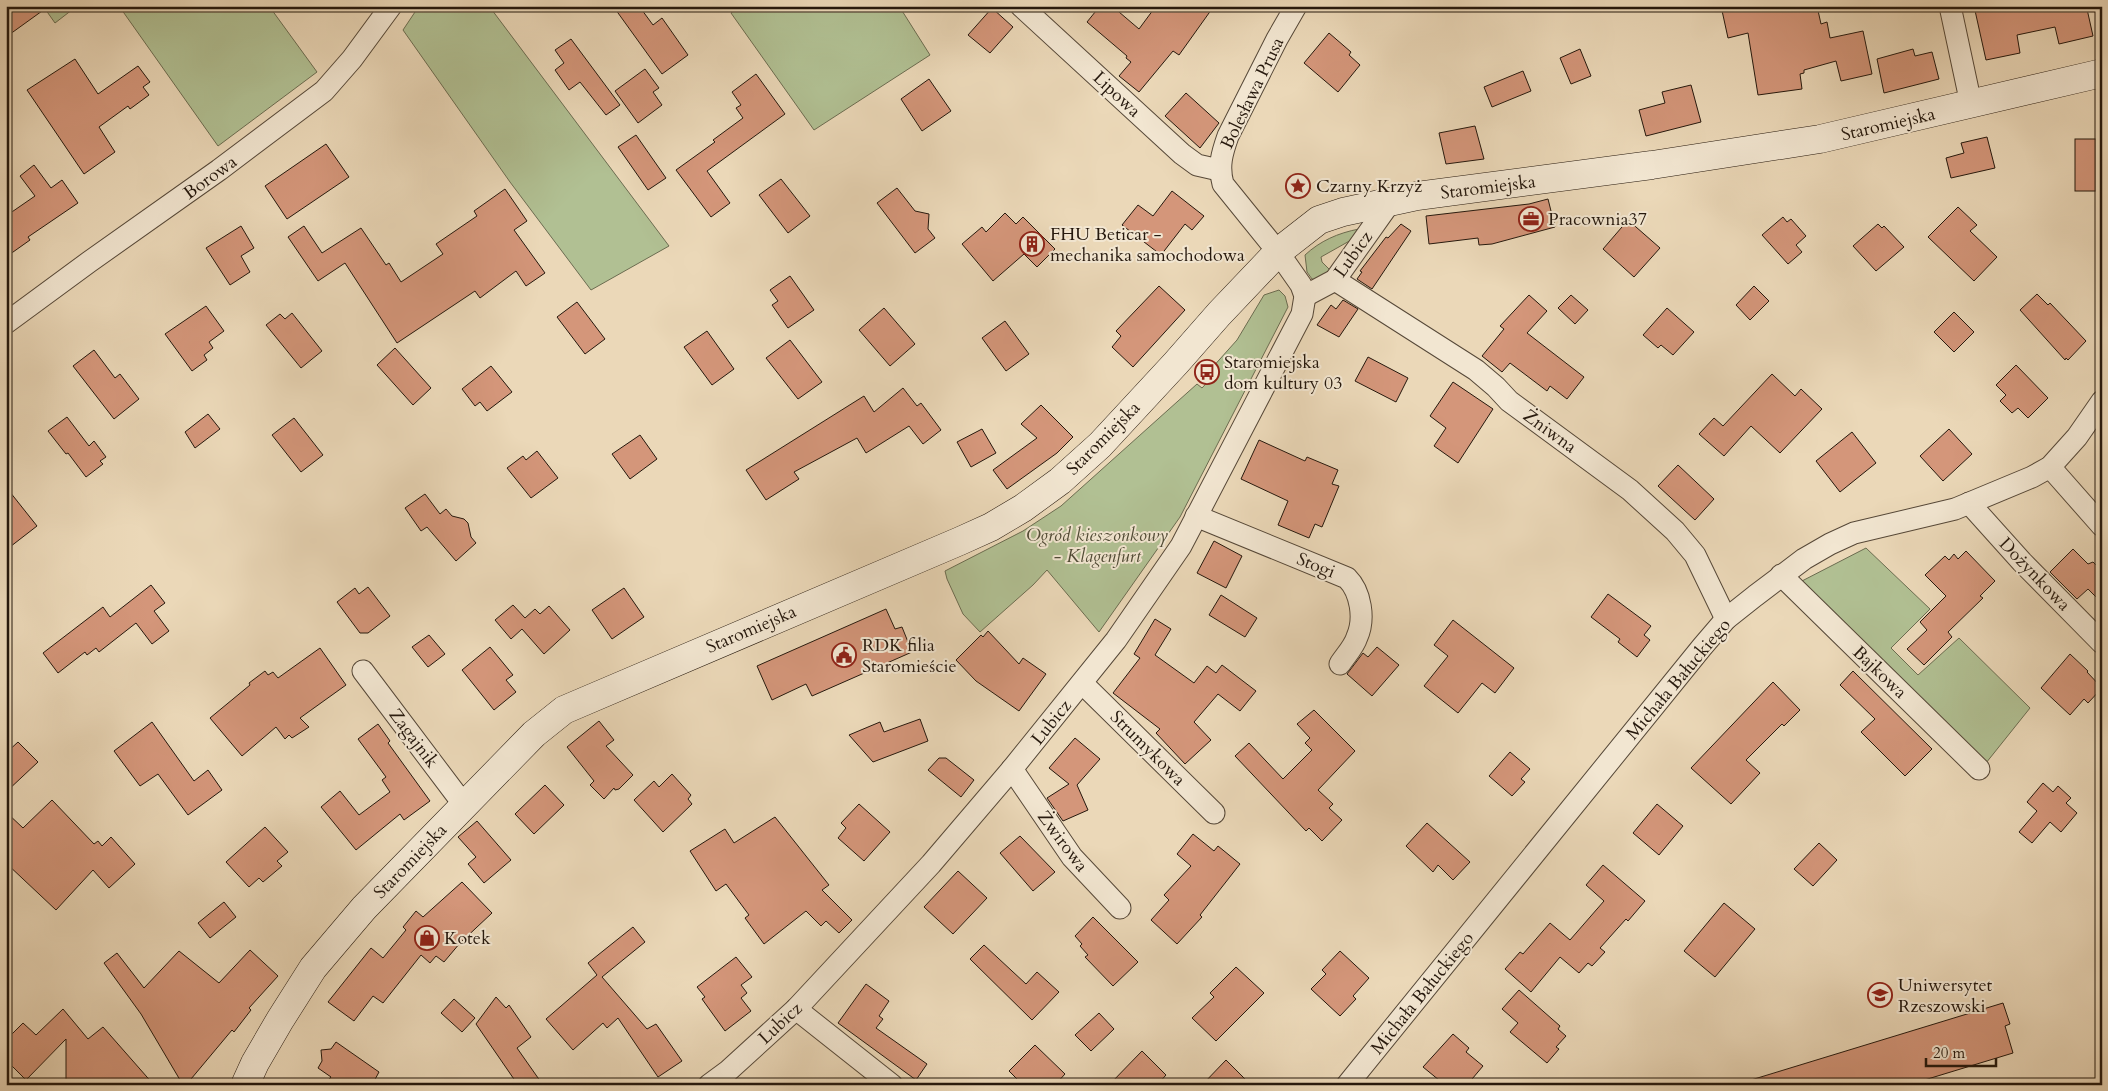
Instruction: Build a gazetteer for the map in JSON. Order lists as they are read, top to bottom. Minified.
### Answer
{"streets":{"street":["Bolesława Prusa","Lipowa","Staromiejska","Borowa","Lubicz","Żniwna","Stogi","Dożynkowa","Bajkowa","Michała Bałuckiego","Zagajnik","Strumykowa","Żwirowa"]},"crossings":[["Bolesława Prusa","Lipowa"],["Bolesława Prusa","Staromiejska"],["Staromiejska","Lubicz"],["Staromiejska","Zagajnik"],["Lubicz","Żniwna"],["Lubicz","Stogi"],["Lubicz","Strumykowa"],["Lubicz","Żwirowa"],["Żniwna","Michała Bałuckiego"],["Dożynkowa","Michała Bałuckiego"],["Bajkowa","Michała Bałuckiego"]],"parks":["Ogród kieszonkowy - Klagenfurt"],"places":{"place":["Czarny Krzyż"],"office":["Pracownia37"],"building":["FHU Beticar - mechanika samochodowa"],"bus stop":["Staromiejska dom kultury 03"],"public building":["RDK filia Staromieście"],"shop":["Kotek"],"school or university":["Uniwersytet Rzeszowski"]},"scale_bar":"20 m"}
